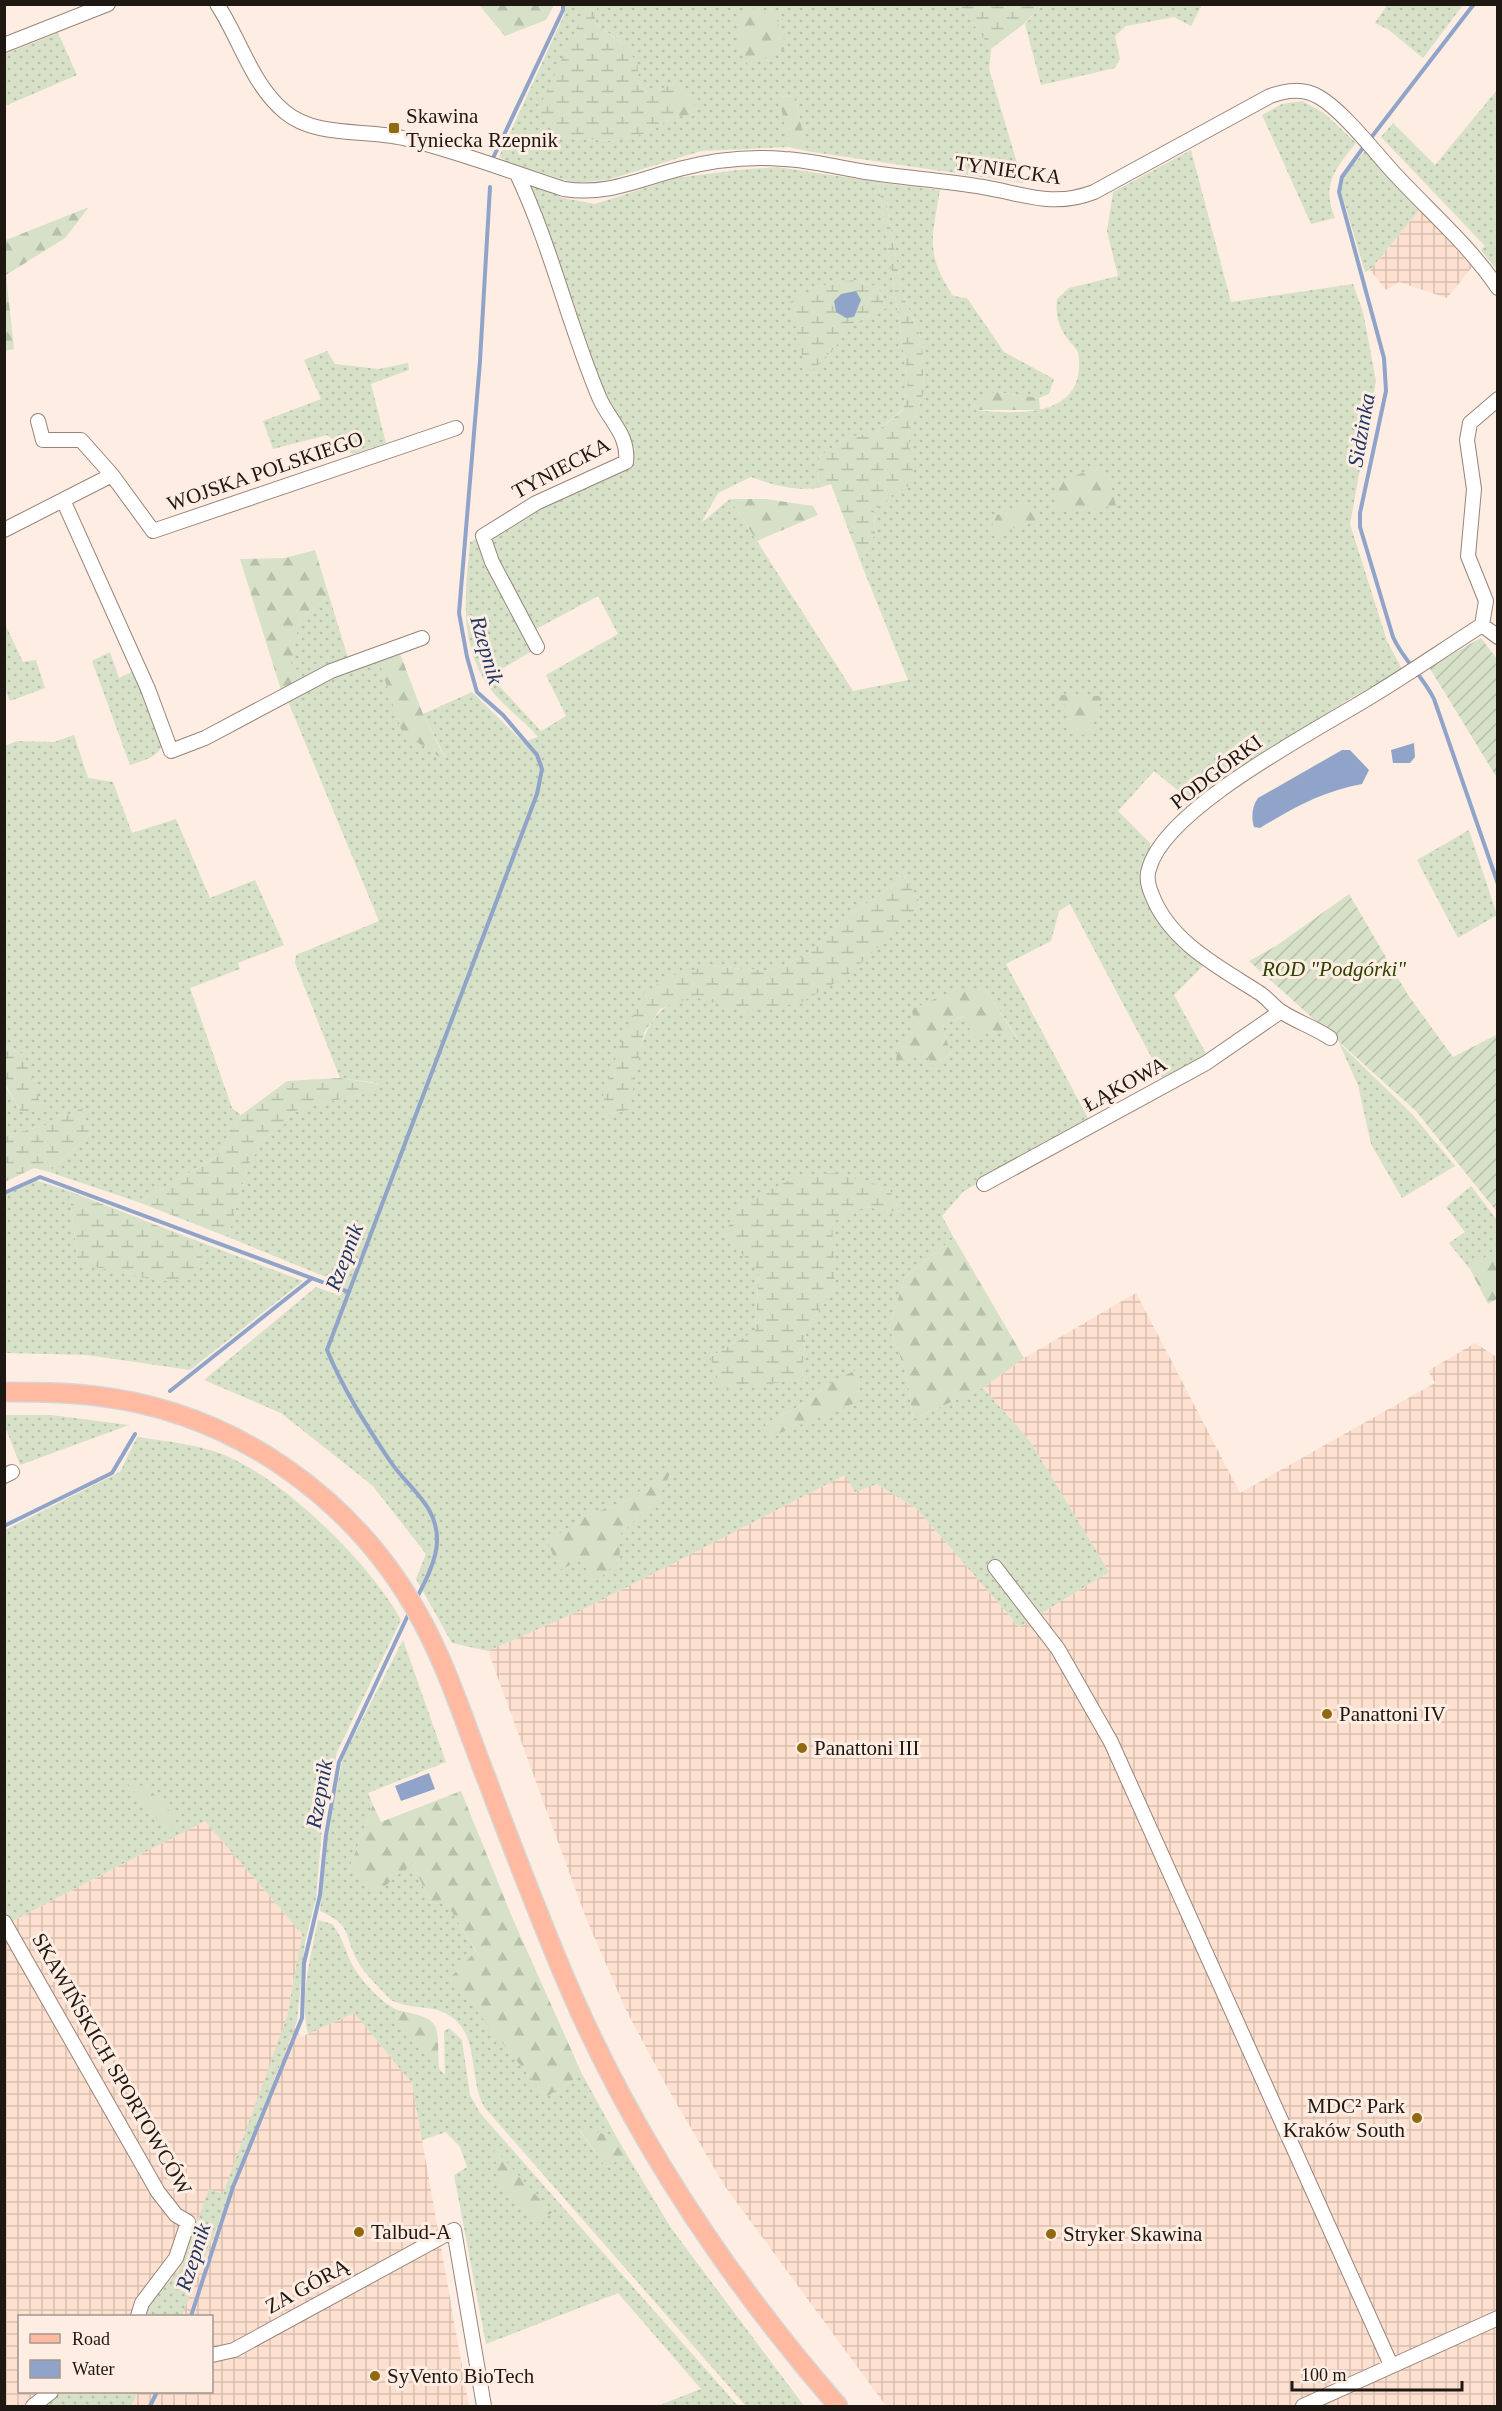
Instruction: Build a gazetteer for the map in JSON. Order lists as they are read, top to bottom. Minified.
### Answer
{"streets":{"street":["TYNIECKA","WOJSKA POLSKIEGO","PODGÓRKI","ŁĄKOWA","SKAWIŃSKICH SPORTOWCÓW","ZA GÓRĄ"]},"crossings":[["PODGÓRKI","ŁĄKOWA"]],"water":["Sidzinka","Rzepnik"],"parks":["ROD \"Podgórki\""],"places":{"transit":["Skawina Tyniecka Rzepnik"],"other":["Panattoni IV","Panattoni III","MDC² Park Kraków South","Talbud-A","Stryker Skawina","SyVento BioTech"]},"legend":["Road","Water"],"scale_bar":"100 m"}
